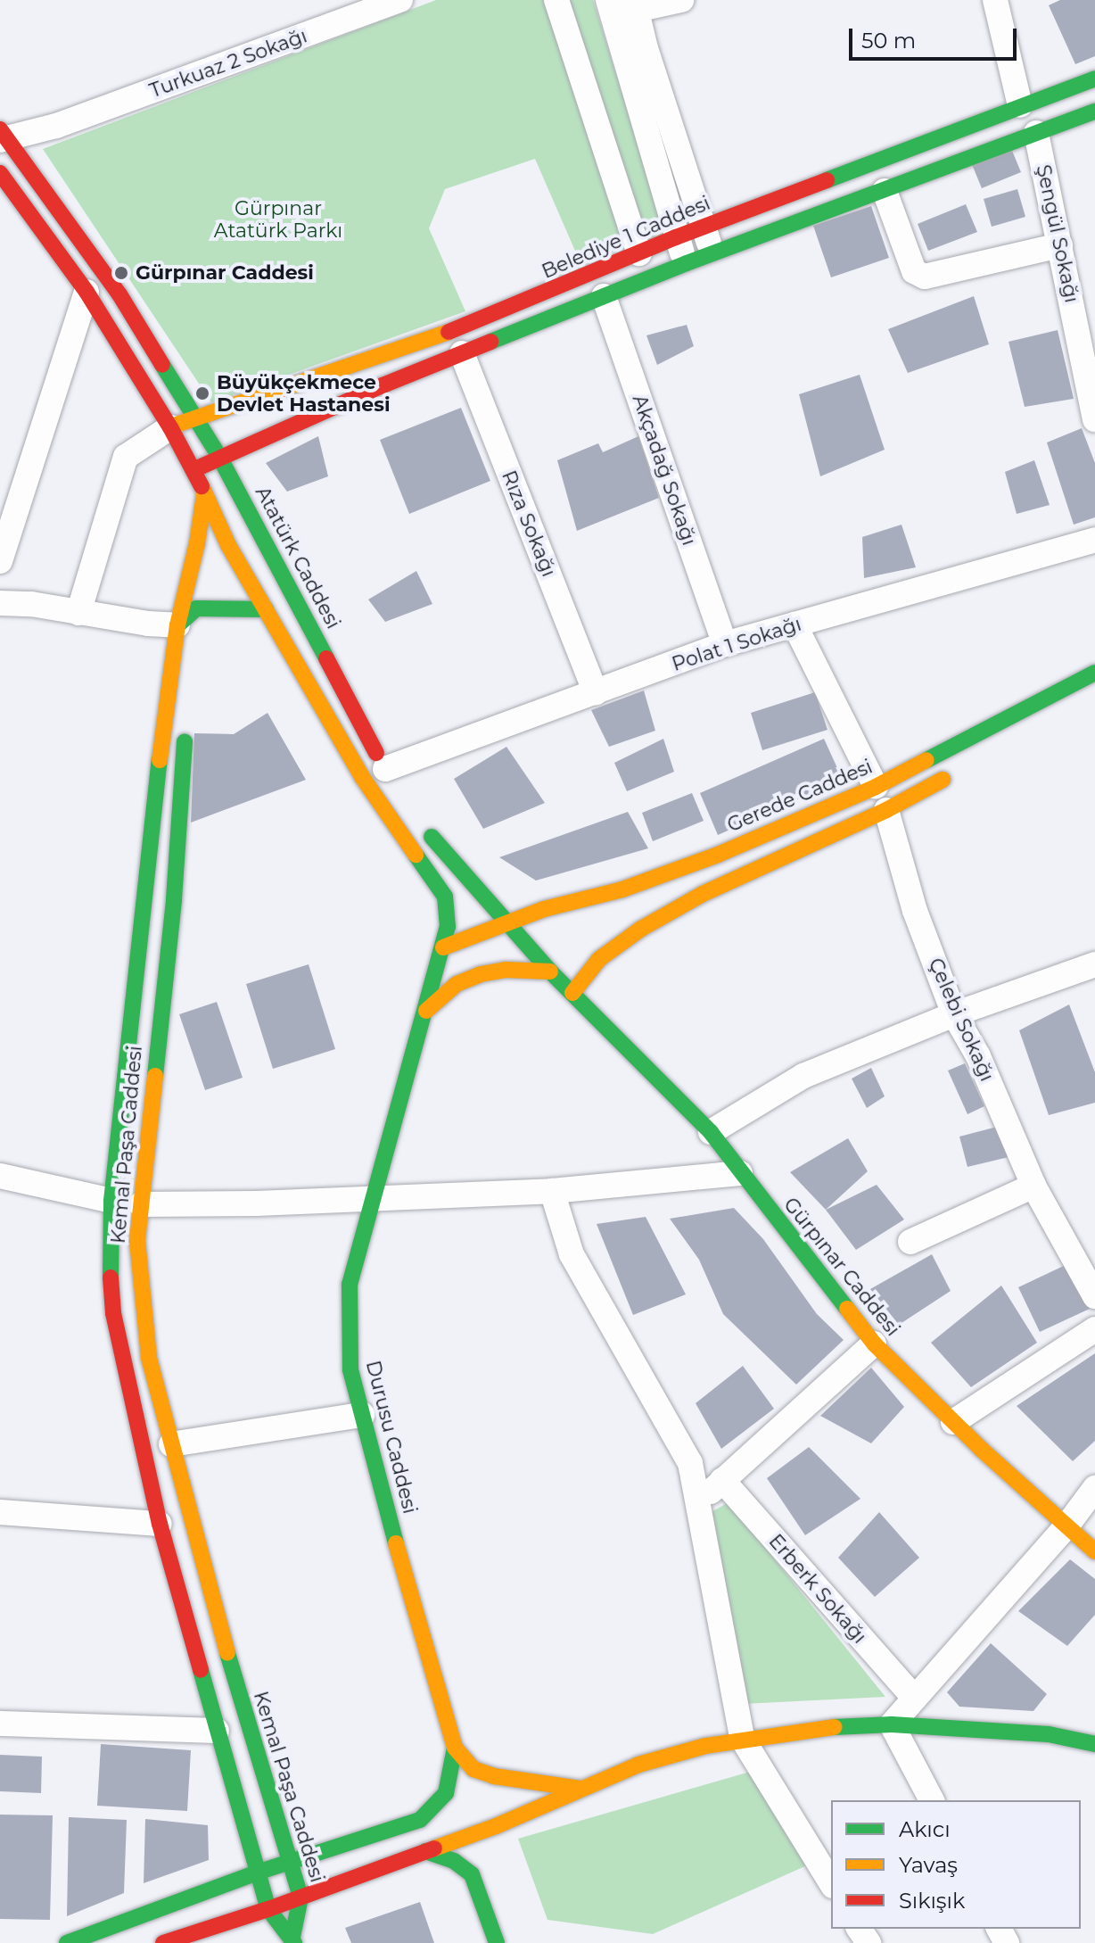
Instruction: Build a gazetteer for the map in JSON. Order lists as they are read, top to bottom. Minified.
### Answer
{"streets":{"street":["Turkuaz 2 Sokağı","Şengül Sokağı","Belediye 1 Caddesi","Akçadağ Sokağı","Rıza Sokağı","Atatürk Caddesi","Polat 1 Sokağı","Gerede Caddesi","Çelebi Sokağı","Kemal Paşa Caddesi","Gürpınar Caddesi","Durusu Caddesi","Erberk Sokağı"]},"crossings":[["Turkuaz 2 Sokağı","Atatürk Caddesi"],["Belediye 1 Caddesi","Atatürk Caddesi"],["Akçadağ Sokağı","Polat 1 Sokağı"],["Rıza Sokağı","Polat 1 Sokağı"],["Atatürk Caddesi","Polat 1 Sokağı"],["Atatürk Caddesi","Kemal Paşa Caddesi"]],"parks":["Gürpınar Atatürk Parkı"],"places":["Gürpınar Caddesi","Büyükçekmece Devlet Hastanesi"],"legend":["Akıcı","Yavaş","Sıkışık"],"scale_bar":"50 m"}
